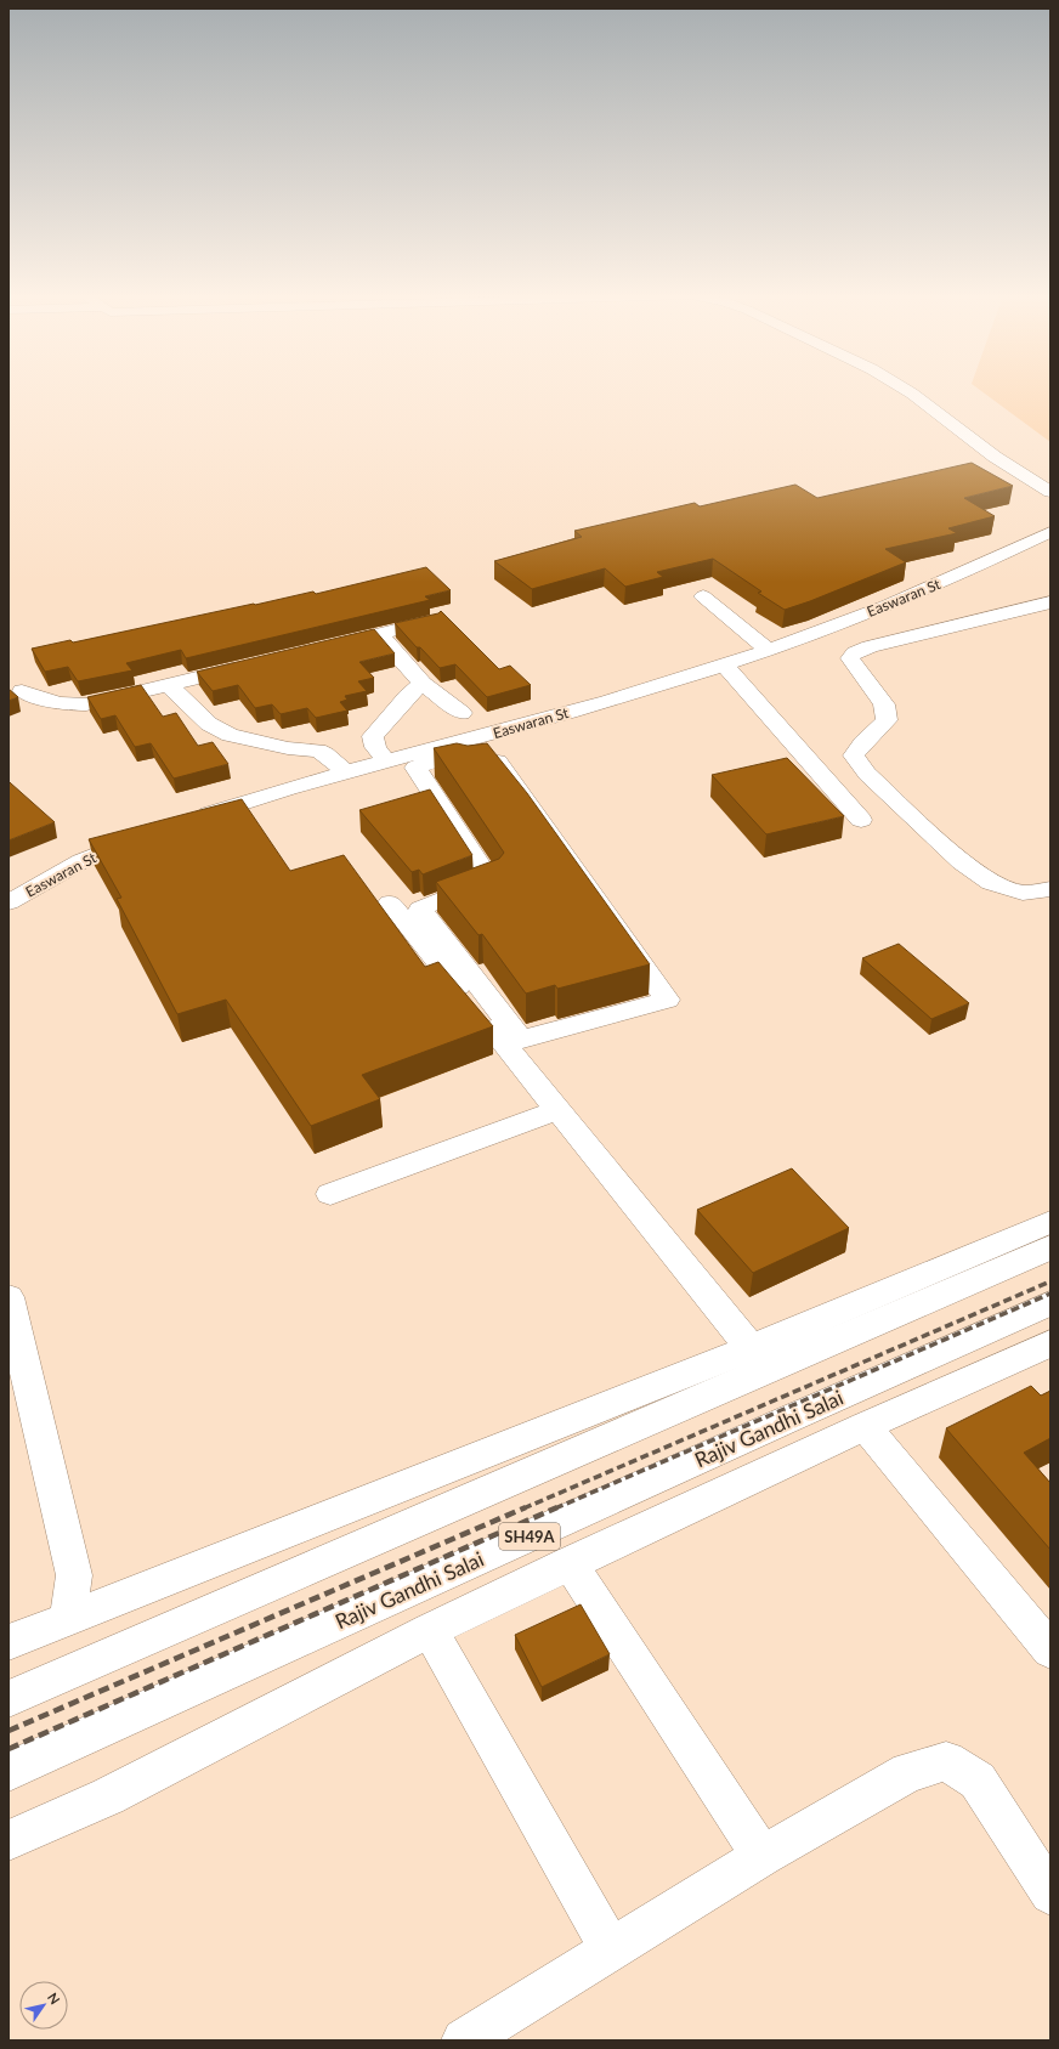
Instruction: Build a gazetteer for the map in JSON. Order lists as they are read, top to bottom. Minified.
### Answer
{"streets":{"street":["Easwaran St","Rajiv Gandhi Salai","SH49A"]},"north":"top right"}
